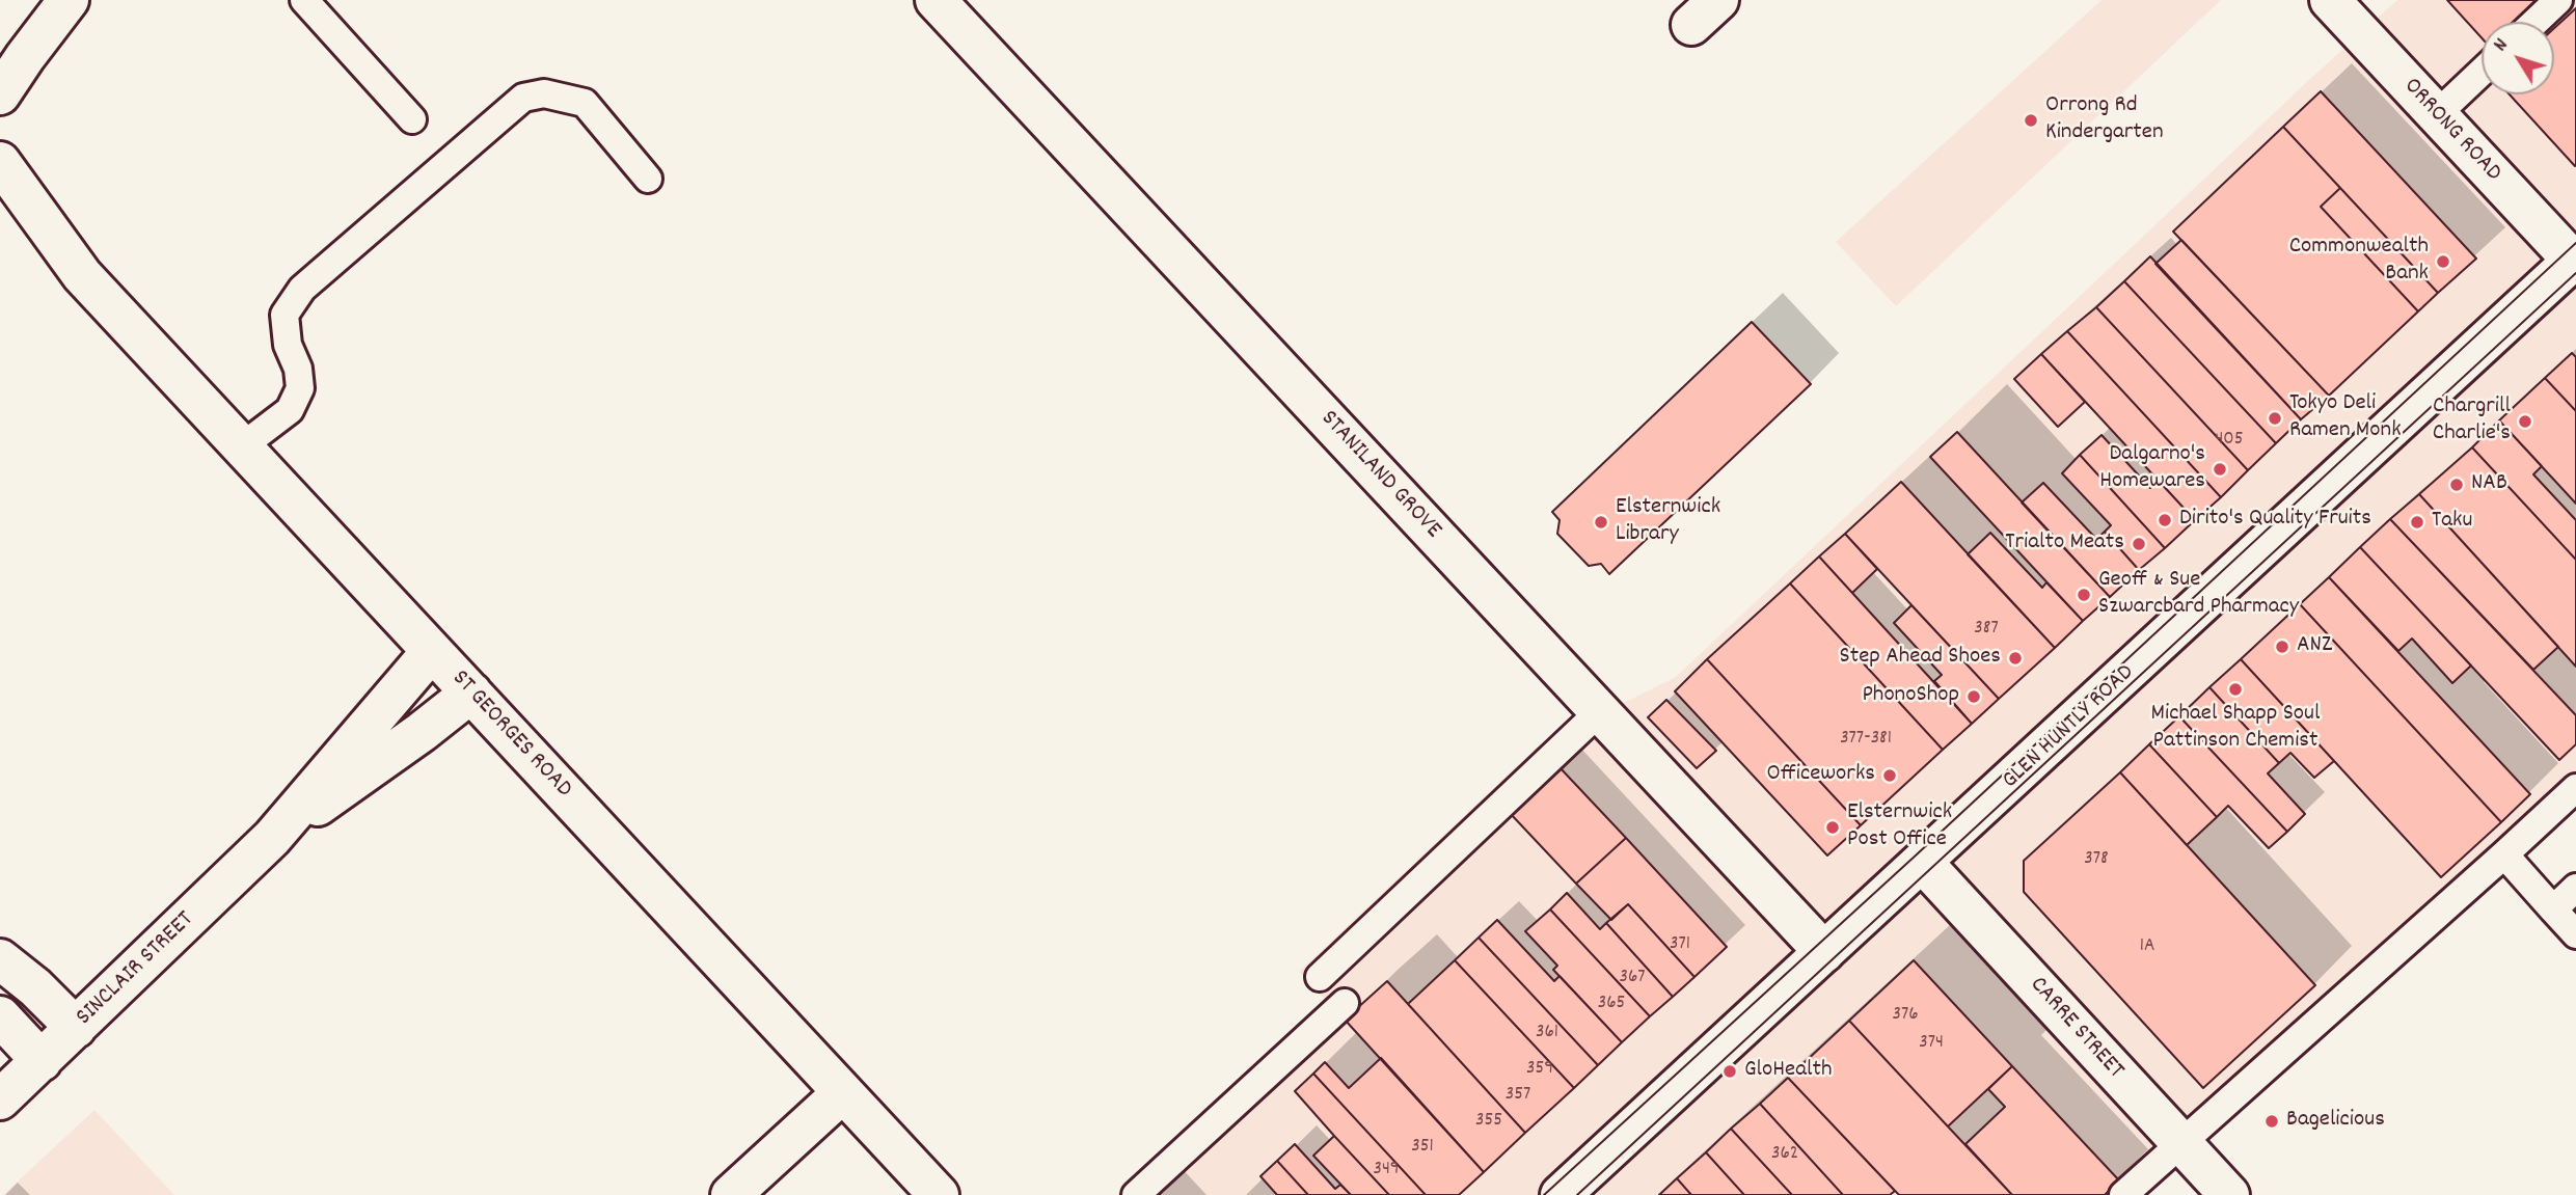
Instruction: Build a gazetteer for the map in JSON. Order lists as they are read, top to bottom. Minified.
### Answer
{"streets":{"street":["ORRONG ROAD","STANILAND GROVE","GLEN HUNTLY ROAD","ST GEORGES ROAD","SINCLAIR STREET","CARRE STREET"]},"crossings":[["ORRONG ROAD","GLEN HUNTLY ROAD"],["STANILAND GROVE","GLEN HUNTLY ROAD"],["GLEN HUNTLY ROAD","CARRE STREET"],["ST GEORGES ROAD","SINCLAIR STREET"]],"places":["Orrong Rd Kindergarten","Commonwealth Bank","Tokyo Deli Ramen Monk","Chargrill Charlie's","Dalgarno's Homewares","NAB","Dirito's Quality Fruits","Elsternwick Library","Taku","Trialto Meats","Geoff & Sue Szwarcbard Pharmacy","ANZ","Step Ahead Shoes","Michael Shapp Soul Pattinson Chemist","PhonoShop","Officeworks","Elsternwick Post Office","GloHealth","Bagelicious"],"house_numbers":["405","387","377-381","378","371","1A","367","365","376","361","374","359","357","355","351","362","349"],"north":"top left"}
